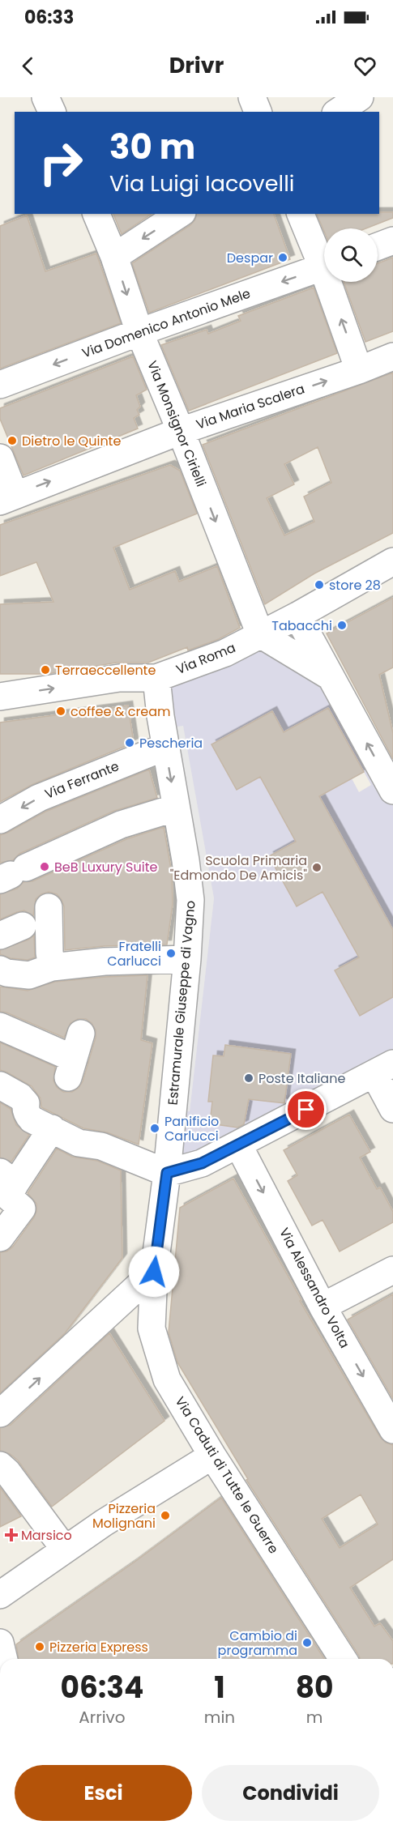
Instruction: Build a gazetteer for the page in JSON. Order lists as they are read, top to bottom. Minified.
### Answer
{"streets":{"street":["Via Domenico Antonio Mele","Via Maria Scalera","Via Monsignor Cirielli","Via Roma","Via Ferrante","Estramurale Giuseppe di Vagno","Via Alessandro Volta","Via Caduti di Tutte le Guerre"]},"crossings":[["Via Domenico Antonio Mele","Via Monsignor Cirielli"],["Via Maria Scalera","Via Monsignor Cirielli"],["Via Monsignor Cirielli","Via Roma"],["Via Roma","Estramurale Giuseppe di Vagno"],["Via Ferrante","Estramurale Giuseppe di Vagno"],["Estramurale Giuseppe di Vagno","Via Caduti di Tutte le Guerre"]],"one_way":["Via Domenico Antonio Mele","Via Maria Scalera","Via Monsignor Cirielli","Via Alessandro Volta"],"places":{"other":["Despar","Dietro le Quinte","store 28","Tabacchi","Terraeccellente","coffee & cream","Pescheria","BeB Luxury Suite","Scuola Primaria \"Edmondo De Amicis\"","Fratelli Carlucci","Poste Italiane","Panificio Carlucci","Pizzeria Molignani","Cambio di programma","Pizzeria Express"],"health":["Marsico"]},"page":{"status":"06:33","header":"Drivr","turn":["30 m","Via Luigi Iacovelli"],"eta":["06:34","Arrivo","1","min","80","m"],"buttons":["Esci","Condividi"]}}
